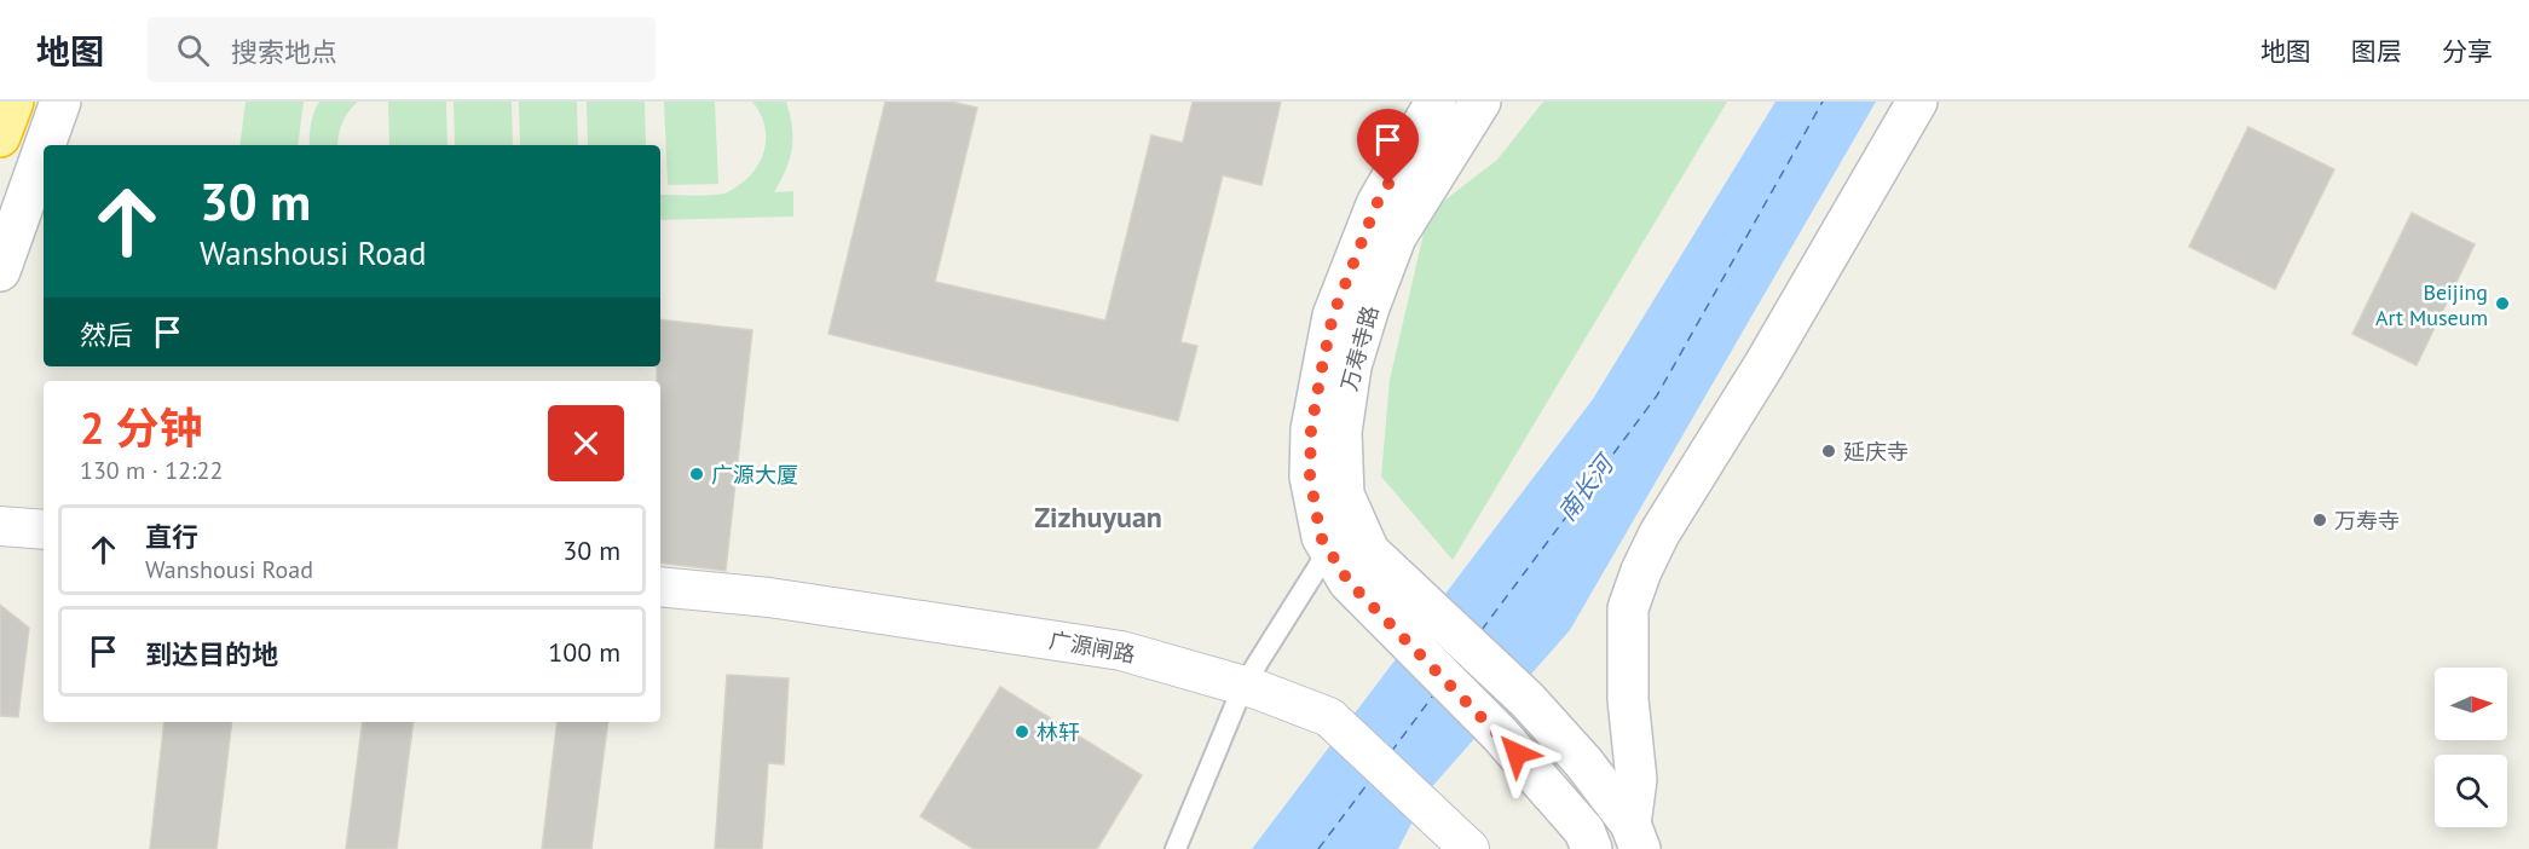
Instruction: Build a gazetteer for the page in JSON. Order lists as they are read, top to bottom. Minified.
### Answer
{"streets":{"street":["万寿寺路","广源闸路"]},"districts":["Zizhuyuan"],"water":["南长河"],"places":["Beijing Art Museum","延庆寺","广源大厦","万寿寺","林轩"],"north":"right","page":{"header":"地图","search":"搜索地点","nav":["地图","图层","分享"],"turn":["30 m","Wanshousi Road"],"then":"然后","heading":["2 分钟","130 m · 12:22"],"list":[{"name":"直行","note":"Wanshousi Road","value":"30 m"},{"name":"到达目的地","value":"100 m"}]}}
